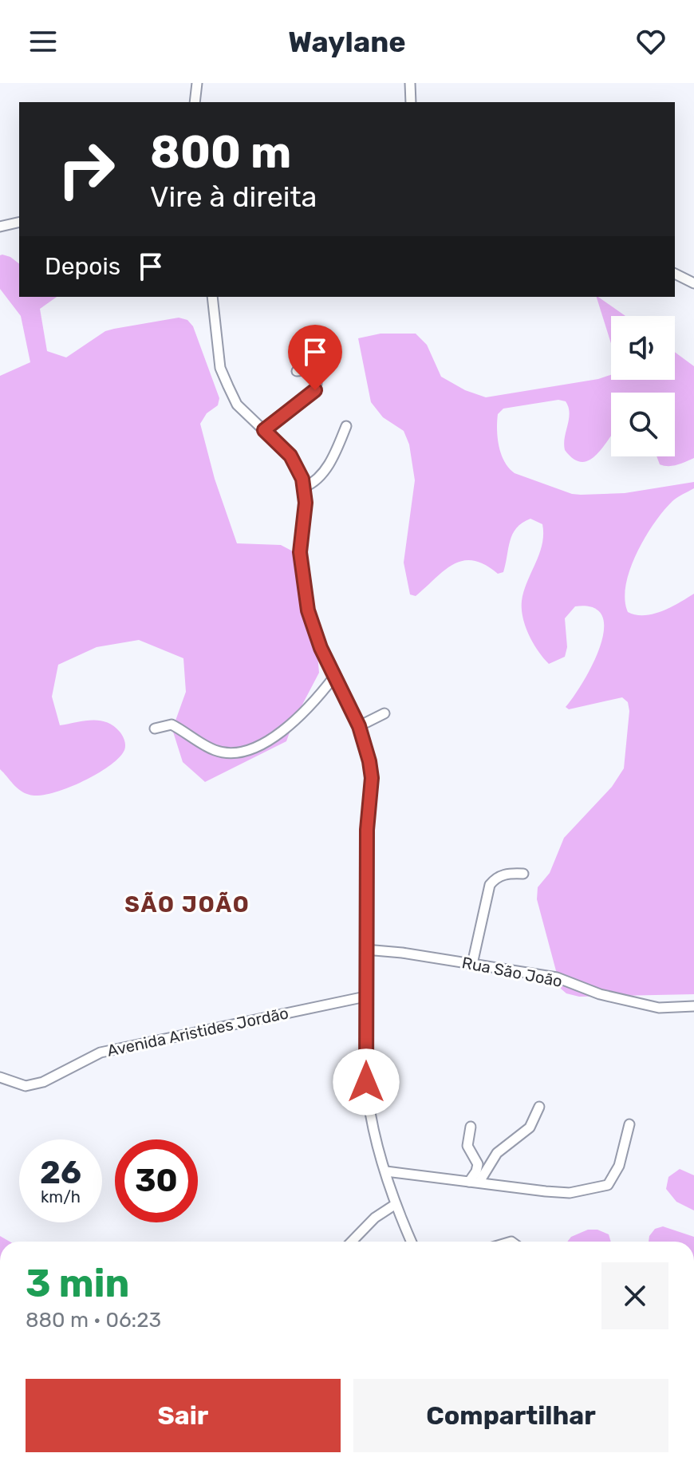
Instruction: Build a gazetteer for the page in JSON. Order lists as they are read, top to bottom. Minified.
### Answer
{"streets":{"street":["Rua São João","Avenida Aristides Jordão"]},"districts":["SÃO JOÃO"],"page":{"header":"Waylane","turn":["800 m","Vire à direita"],"then":"Depois","speed":"26 km/h","limit":"30","heading":["3 min","880 m · 06:23"],"buttons":["Sair","Compartilhar"]}}
